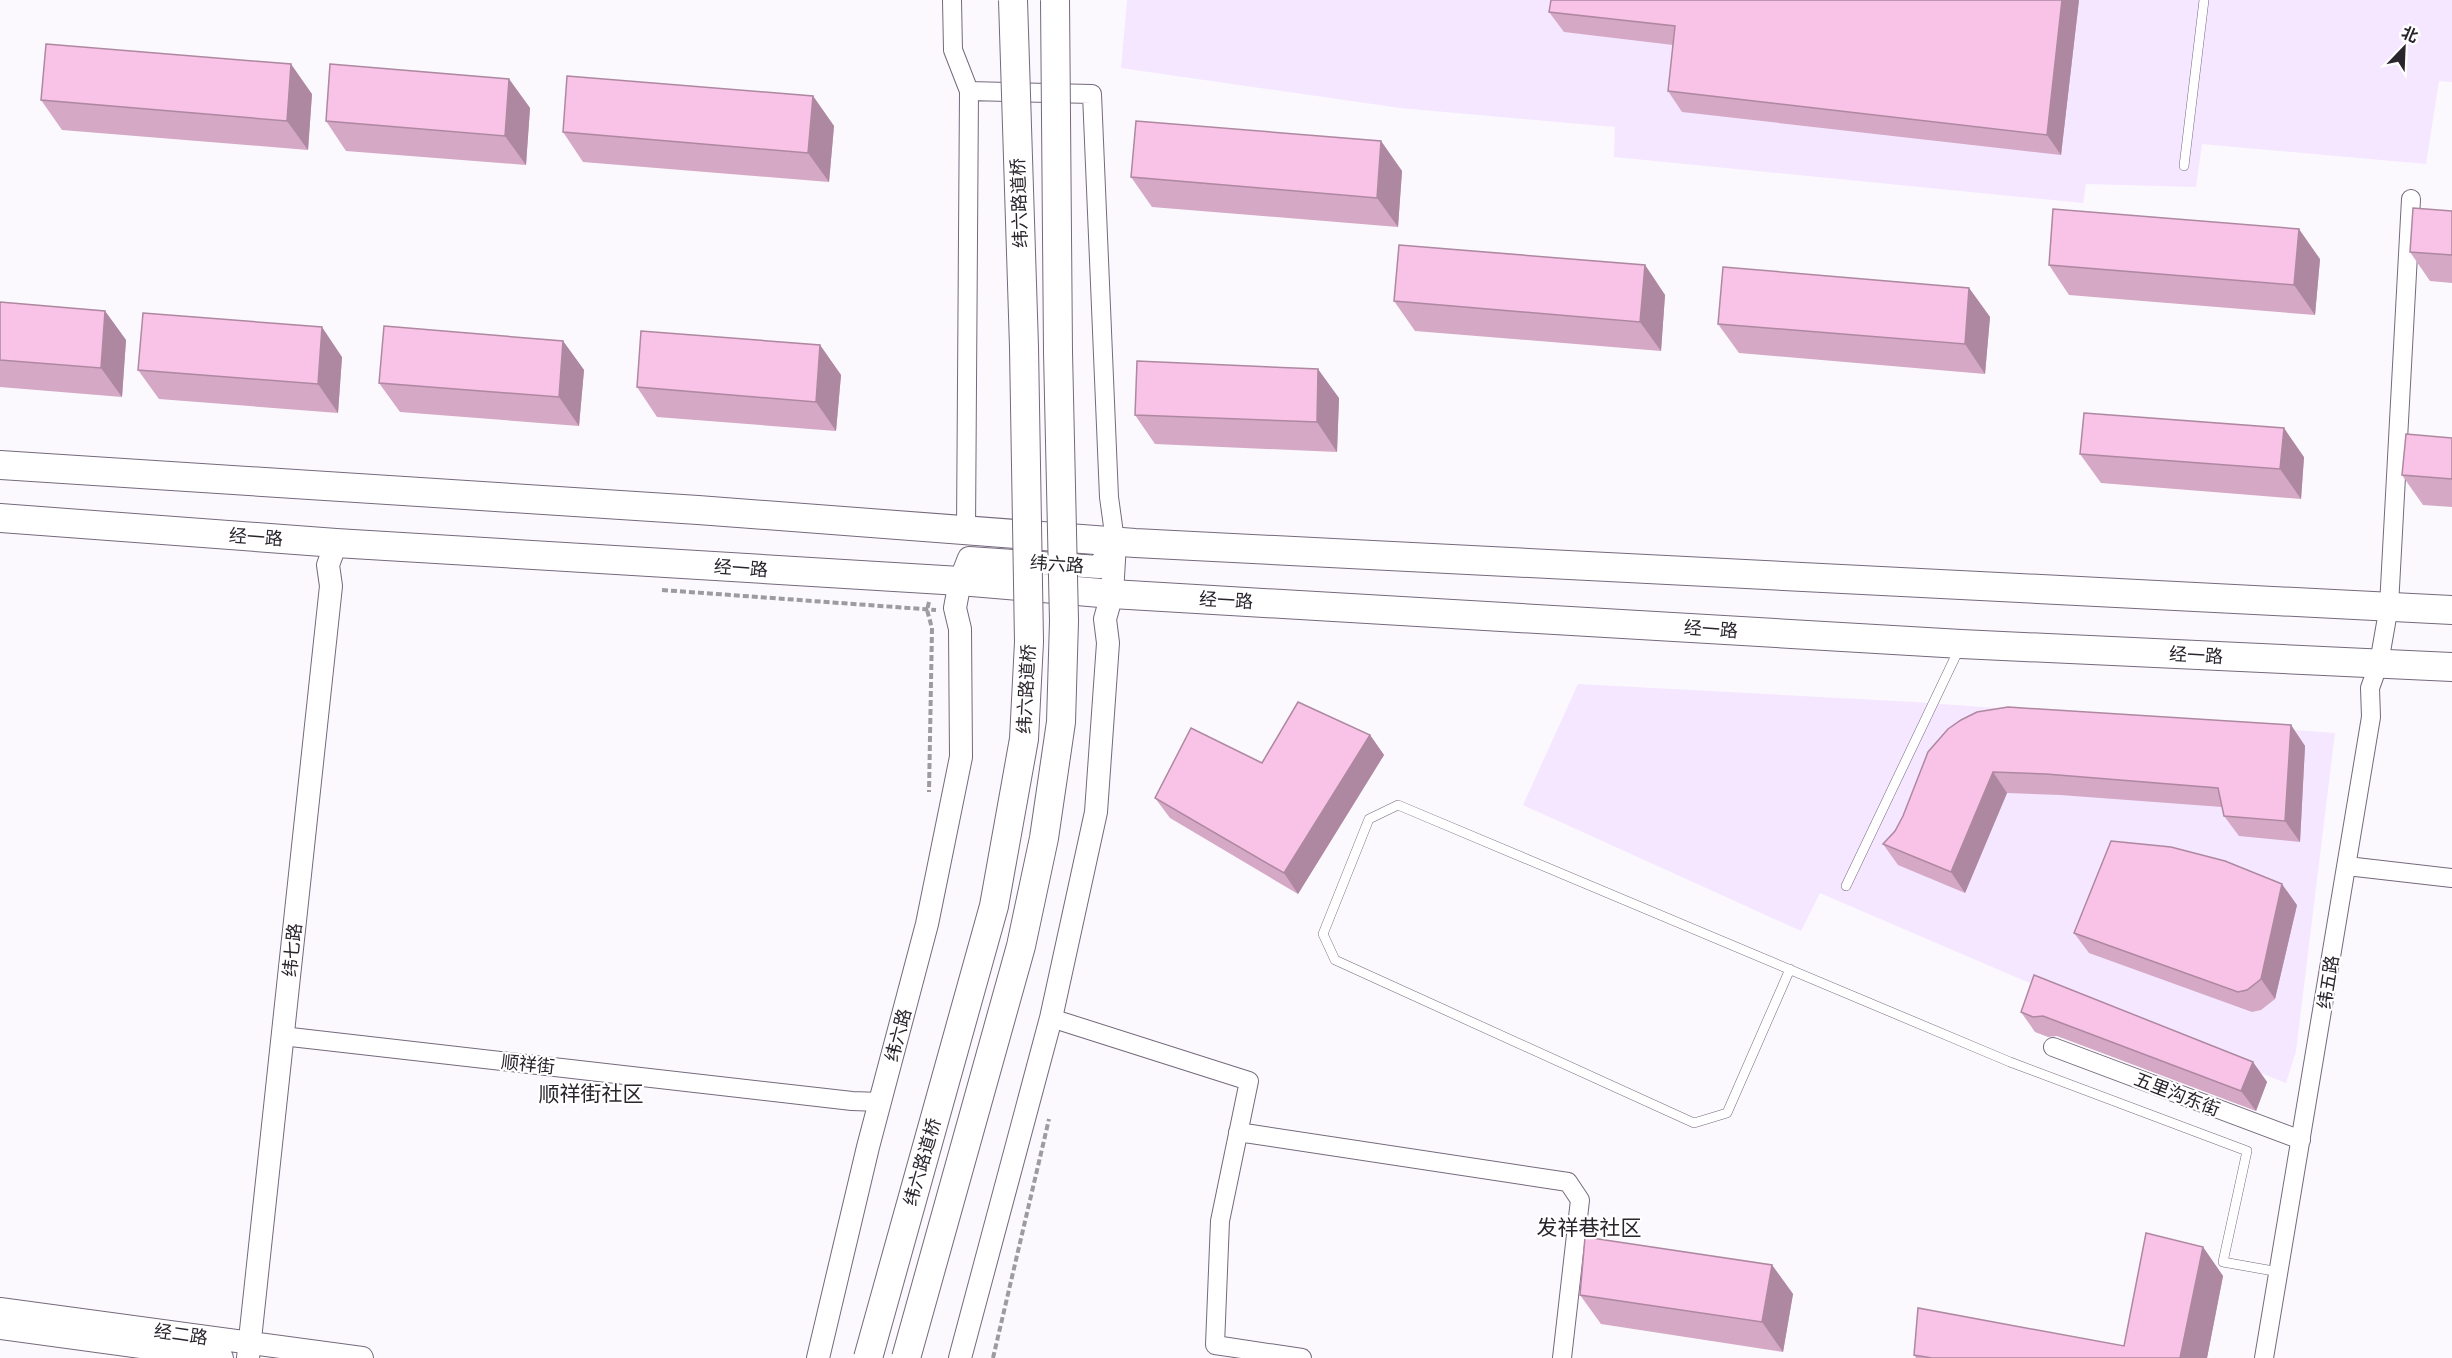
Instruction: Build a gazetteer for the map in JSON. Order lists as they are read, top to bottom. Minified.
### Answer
{"streets":{"main road":["纬六路道桥","经一路"],"street":["纬六路","纬七路","纬五路","顺祥街","五里沟东街","经二路"]},"crossings":[["经一路","纬六路"],["经一路","纬七路"],["经一路","纬五路"],["纬六路","顺祥街"],["纬七路","顺祥街"],["纬七路","经二路"],["纬五路","五里沟东街"]],"districts":["顺祥街社区","发祥巷社区"],"north":"top right"}
